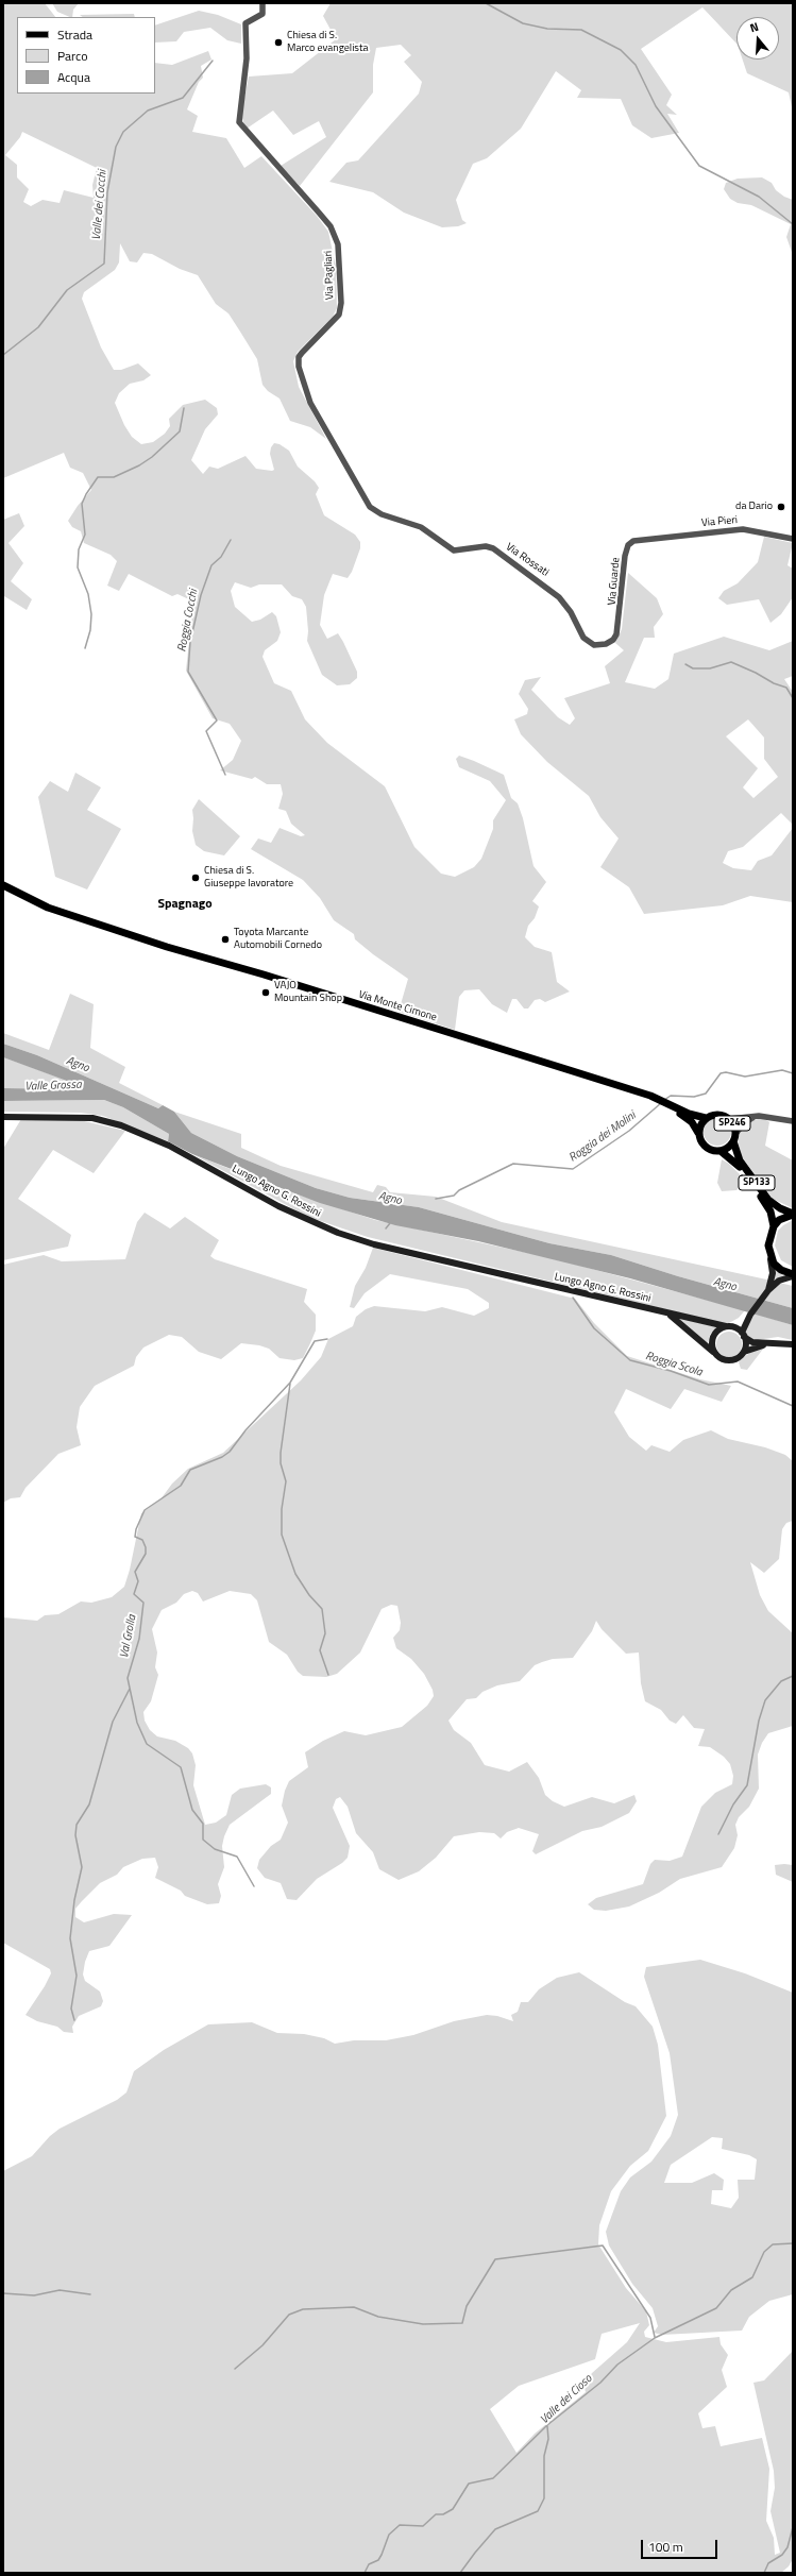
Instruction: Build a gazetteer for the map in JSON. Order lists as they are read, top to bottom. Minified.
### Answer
{"streets":{"main road":["Via Monte Cimone","SP246","SP133","Lungo Agno G. Rossini"],"street":["Via Pagliari","Via Pieri","Via Rossati","Via Guarde"]},"crossings":[["Via Pagliari","Via Rossati"],["Via Pieri","Via Guarde"],["Via Rossati","Via Guarde"],["Via Monte Cimone","SP246"],["Via Monte Cimone","SP133"],["SP246","SP133"]],"districts":["Spagnago"],"water":["Valle dei Cocchi","Roggia Cocchi","Agno","Valle Grossa","Roggia dei Molini","Roggia Scola","Val Grolla","Valle dei Cioso"],"places":["Chiesa di S. Marco evangelista","da Dario","Chiesa di S. Giuseppe lavoratore","Toyota Marcante Automobili Cornedo","VAJO Mountain Shop"],"legend":["Strada","Parco","Acqua"],"scale_bar":"100 m","north":"top"}
